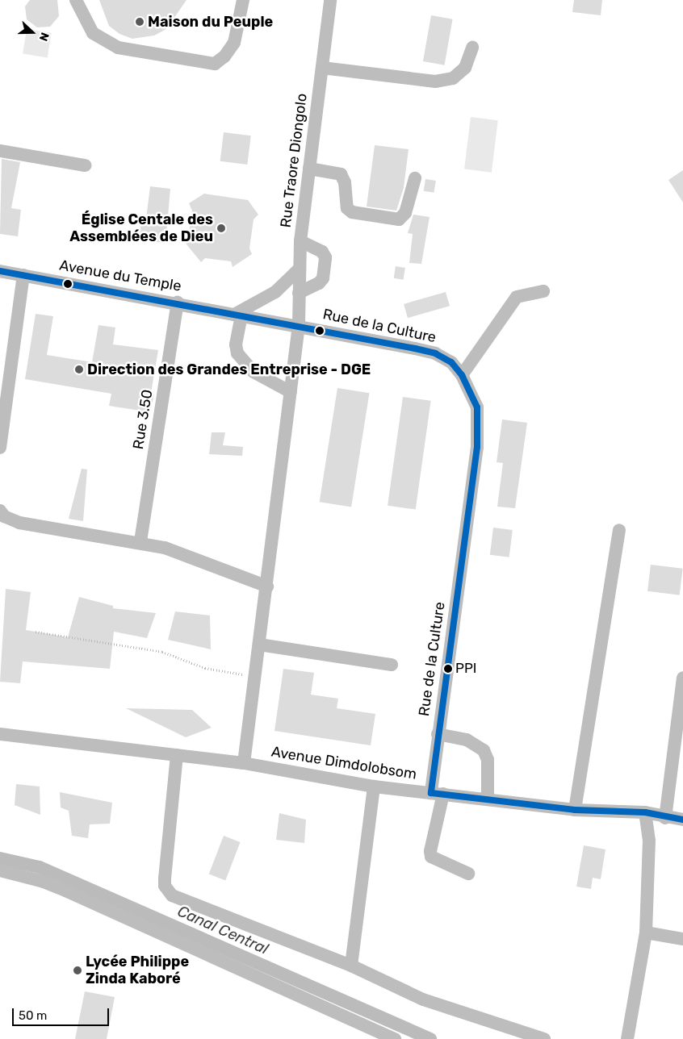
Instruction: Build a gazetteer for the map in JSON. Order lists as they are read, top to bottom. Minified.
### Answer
{"streets":{"street":["Rue Traore Diongolo","Avenue du Temple","Rue de la Culture","Rue 3.50","Avenue Dimdolobsom"]},"crossings":[["Rue Traore Diongolo","Avenue du Temple"],["Rue Traore Diongolo","Rue de la Culture"],["Avenue du Temple","Rue de la Culture"],["Avenue du Temple","Rue 3.50"],["Rue de la Culture","Avenue Dimdolobsom"]],"water":["Canal Central"],"places":["Maison du Peuple","Église Centale des Assemblées de Dieu","Direction des Grandes Entreprise - DGE","PPI","Lycée Philippe Zinda Kaboré"],"scale_bar":"50 m","north":"right"}
